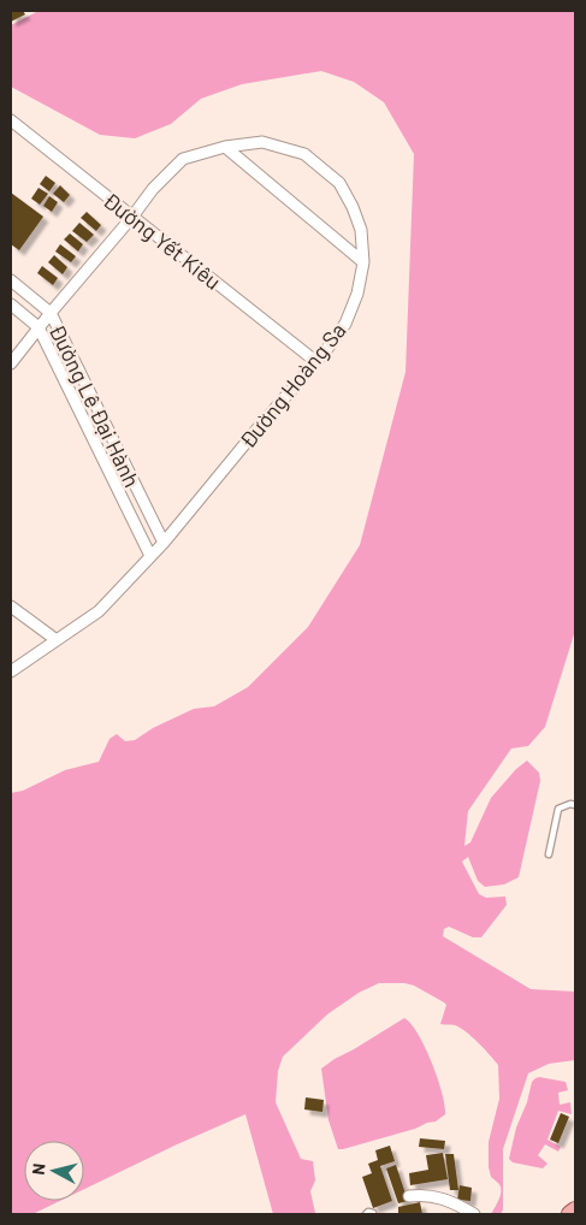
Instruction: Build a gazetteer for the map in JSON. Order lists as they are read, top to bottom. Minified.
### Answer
{"streets":{"street":["Đường Yết Kiêu","Đường Hoàng Sa","Đường Lê Đại Hành"]},"crossings":[["Đường Yết Kiêu","Đường Hoàng Sa"],["Đường Hoàng Sa","Đường Lê Đại Hành"]],"north":"left"}
